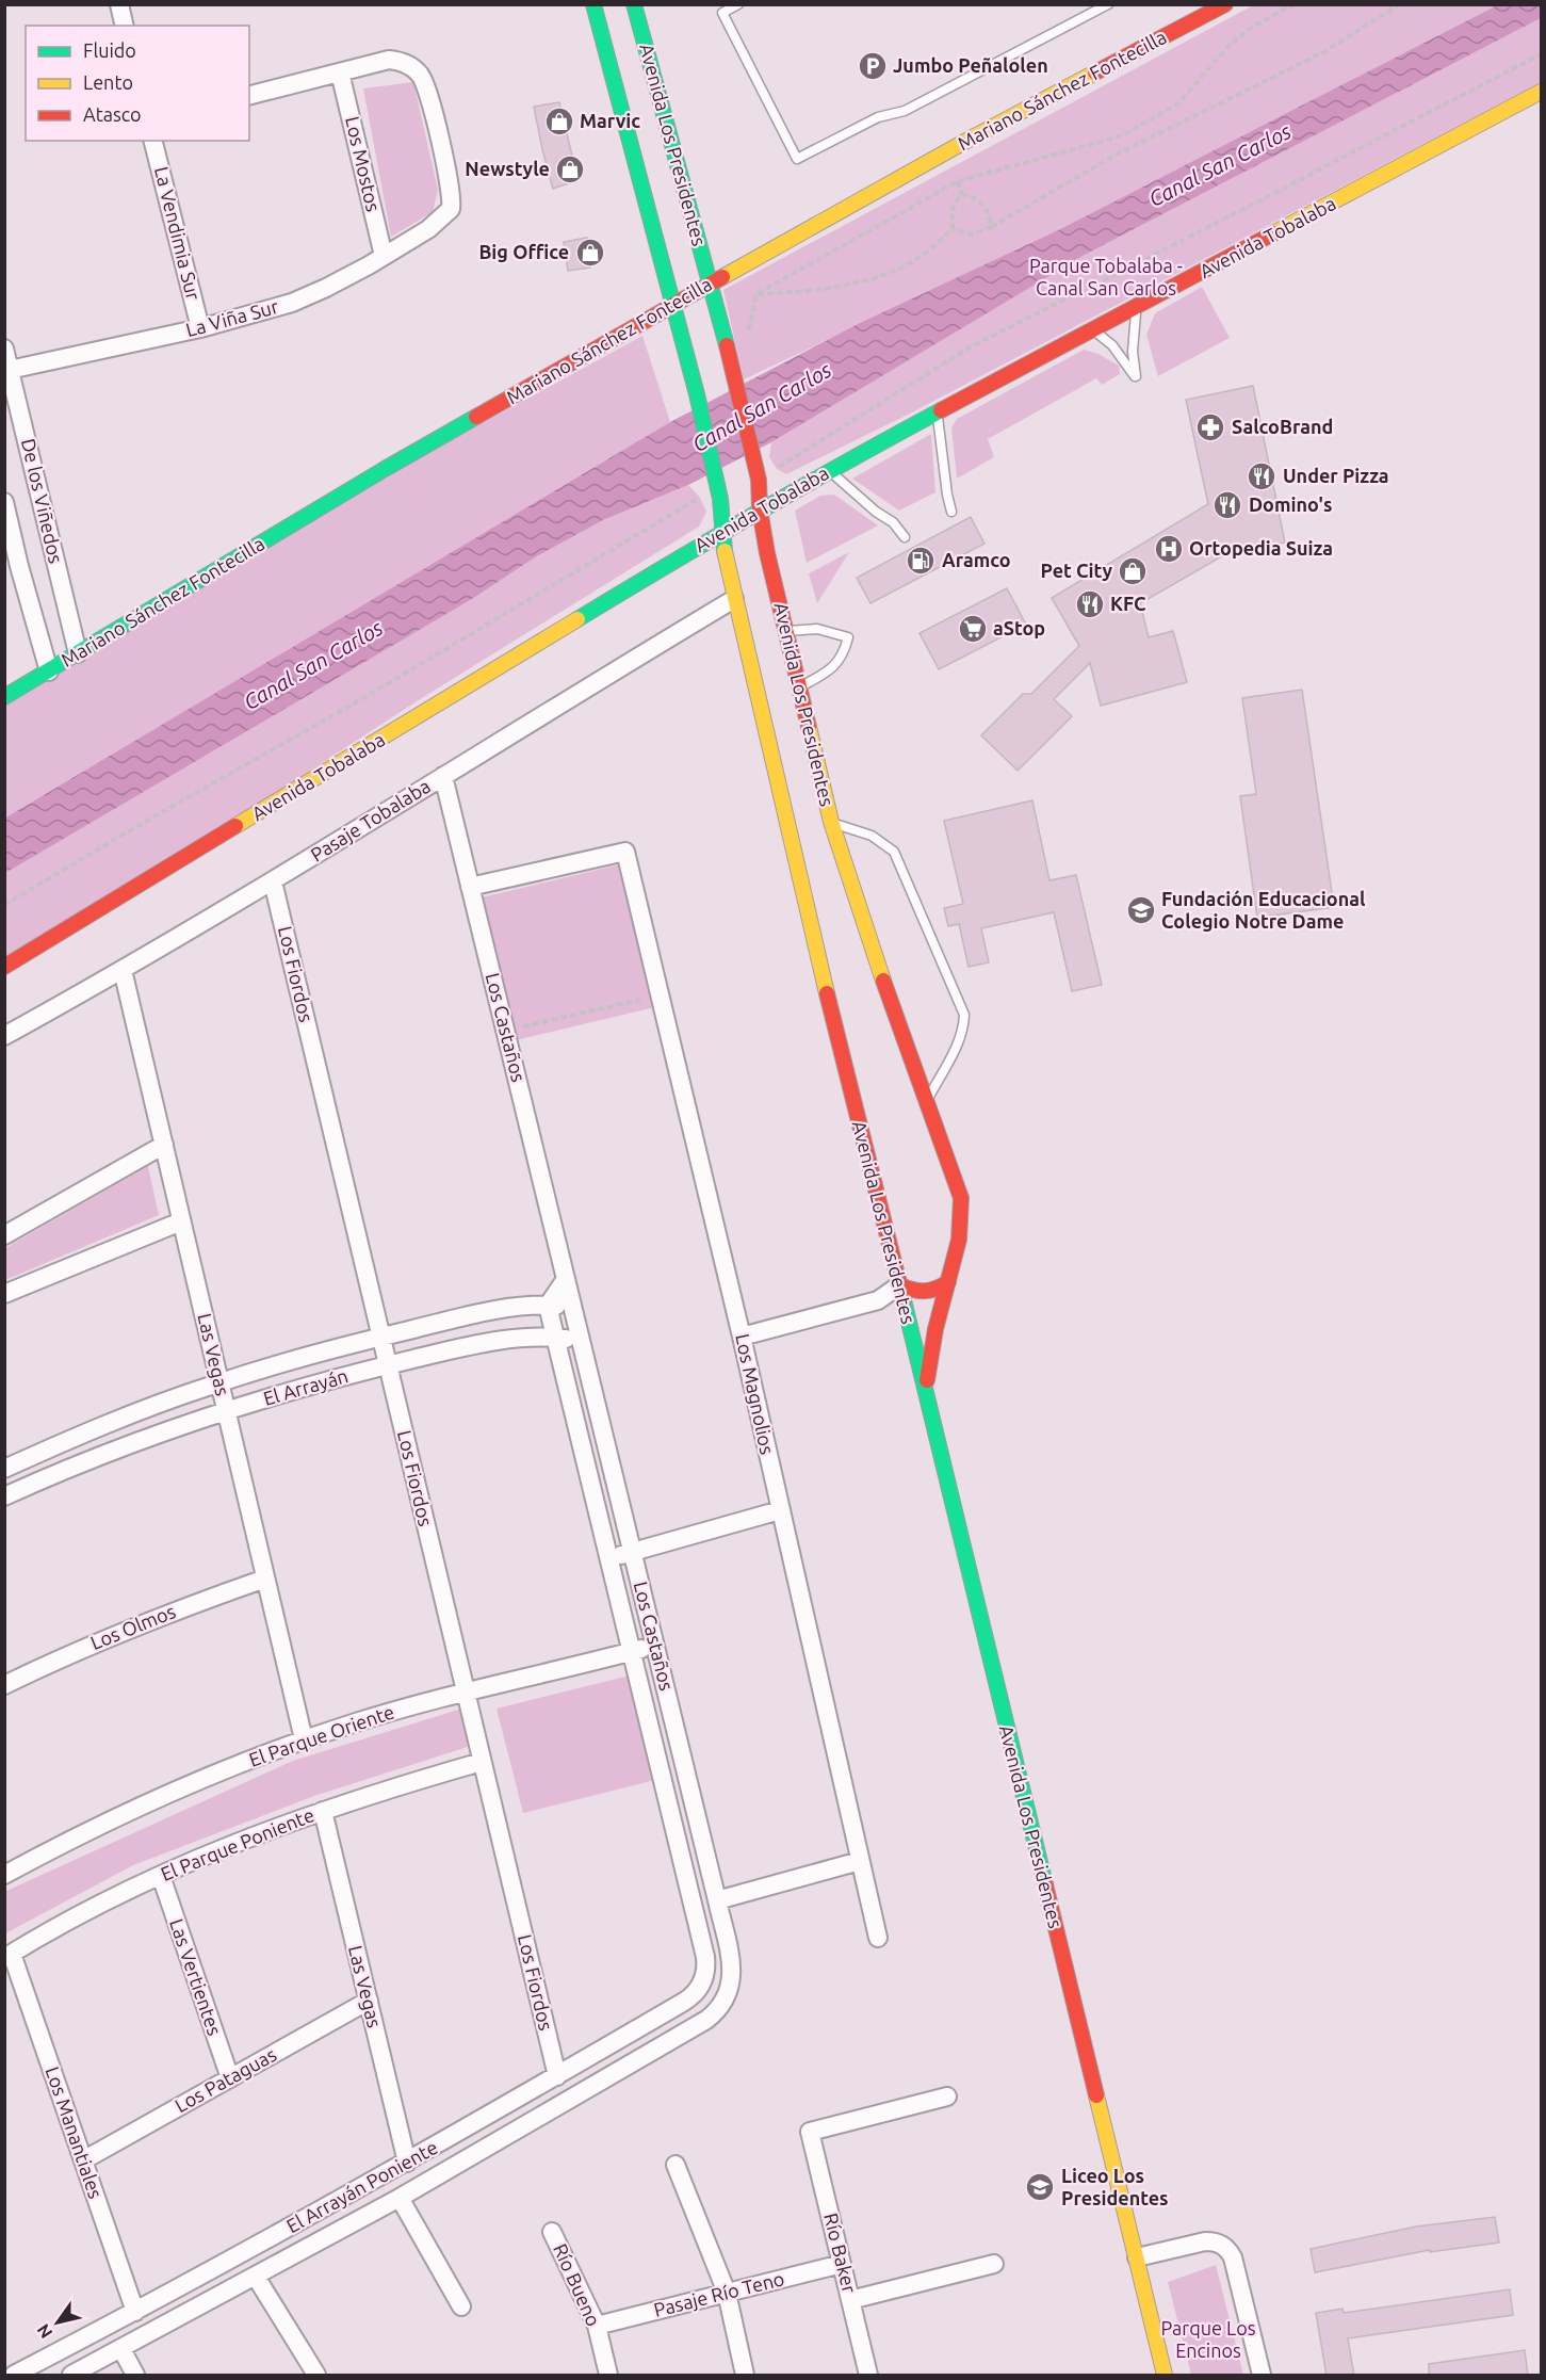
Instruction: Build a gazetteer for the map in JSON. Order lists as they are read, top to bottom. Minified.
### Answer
{"streets":{"street":["Mariano Sánchez Fontecilla","Avenida Los Presidentes","Los Mostos","La Vendimia Sur","Avenida Tobalaba","La Viña Sur","De los Viñedos","Pasaje Tobalaba","Los Fiordos","Los Castaños","Las Vegas","El Arrayán","Los Magnolios","Los Olmos","El Parque Oriente","El Parque Poniente","Las Vertientes","Los Pataguas","Los Manantiales","El Arrayán Poniente","Río Baker","Río Bueno","Pasaje Río Teno"]},"crossings":[["Mariano Sánchez Fontecilla","Avenida Los Presidentes"],["Mariano Sánchez Fontecilla","De los Viñedos"],["Avenida Los Presidentes","Avenida Tobalaba"],["Avenida Los Presidentes","Pasaje Tobalaba"],["Los Mostos","La Viña Sur"],["La Vendimia Sur","La Viña Sur"],["La Viña Sur","De los Viñedos"],["Pasaje Tobalaba","Los Fiordos"],["Pasaje Tobalaba","Los Castaños"],["Pasaje Tobalaba","Las Vegas"],["Los Fiordos","El Arrayán"],["Los Fiordos","El Parque Oriente"],["Los Fiordos","El Parque Poniente"],["Los Fiordos","El Arrayán Poniente"],["Los Castaños","El Arrayán"],["Los Castaños","Los Magnolios"],["Los Castaños","El Parque Oriente"],["Los Castaños","El Arrayán Poniente"],["Las Vegas","El Arrayán"],["Las Vegas","Los Olmos"],["Las Vegas","El Parque Oriente"],["Las Vegas","El Parque Poniente"],["Las Vegas","Los Pataguas"],["Las Vegas","El Arrayán Poniente"],["El Parque Poniente","Las Vertientes"],["El Parque Poniente","Los Manantiales"],["Las Vertientes","Los Pataguas"],["Los Pataguas","Los Manantiales"],["Los Manantiales","El Arrayán Poniente"],["Río Baker","Pasaje Río Teno"],["Río Bueno","Pasaje Río Teno"]],"water":["Canal San Carlos"],"parks":["Parque Tobalaba - Canal San Carlos","Parque Los Encinos"],"places":{"parking":["Jumbo Peñalolen"],"shop":["Marvic","Newstyle","Big Office","Pet City"],"pharmacy":["SalcoBrand"],"restaurant":["Under Pizza","Domino's","KFC"],"hospital":["Ortopedia Suiza"],"fuel station":["Aramco"],"supermarket":["aStop"],"school or university":["Fundación Educacional Colegio Notre Dame","Liceo Los Presidentes"]},"legend":["Fluido","Lento","Atasco"],"north":"bottom left"}
